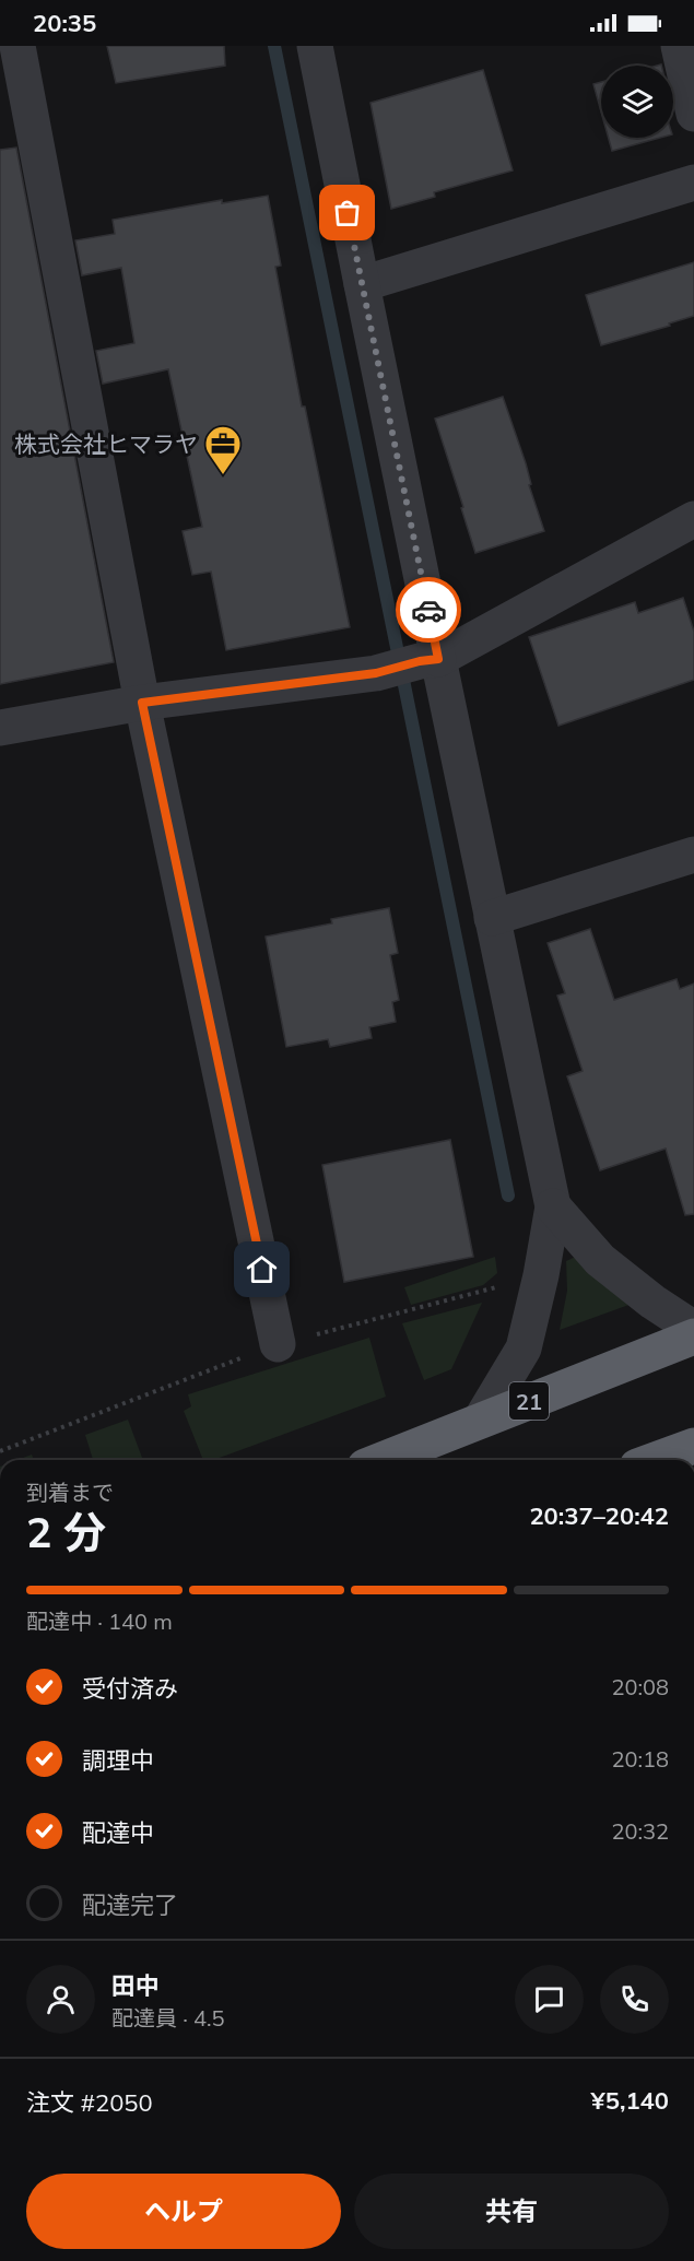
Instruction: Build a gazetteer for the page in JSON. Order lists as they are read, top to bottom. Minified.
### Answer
{"streets":{"highway":["21"]},"places":{"office":["株式会社ヒマラヤ"]},"page":{"status":"20:35","heading":["2 分","到着まで","20:37–20:42"],"panel":["田中","配達員 · 4.5","注文 #2050","¥5,140"],"bar":"配達中 · 140 m","list":[["受付済み","20:08"],["調理中","20:18"],["配達中","20:32"],"配達完了"],"buttons":["ヘルプ","共有"]}}
